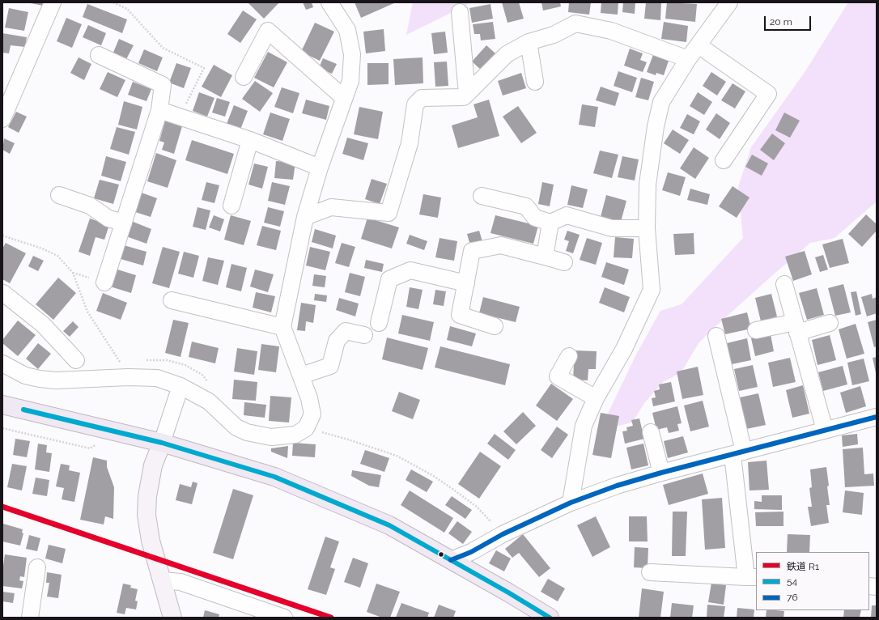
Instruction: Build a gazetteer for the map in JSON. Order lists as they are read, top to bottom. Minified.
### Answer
{"lines":["transit line 54","transit line 76","rail line R1"],"legend":["鉄道 R1","54","76"],"scale_bar":"20 m"}
